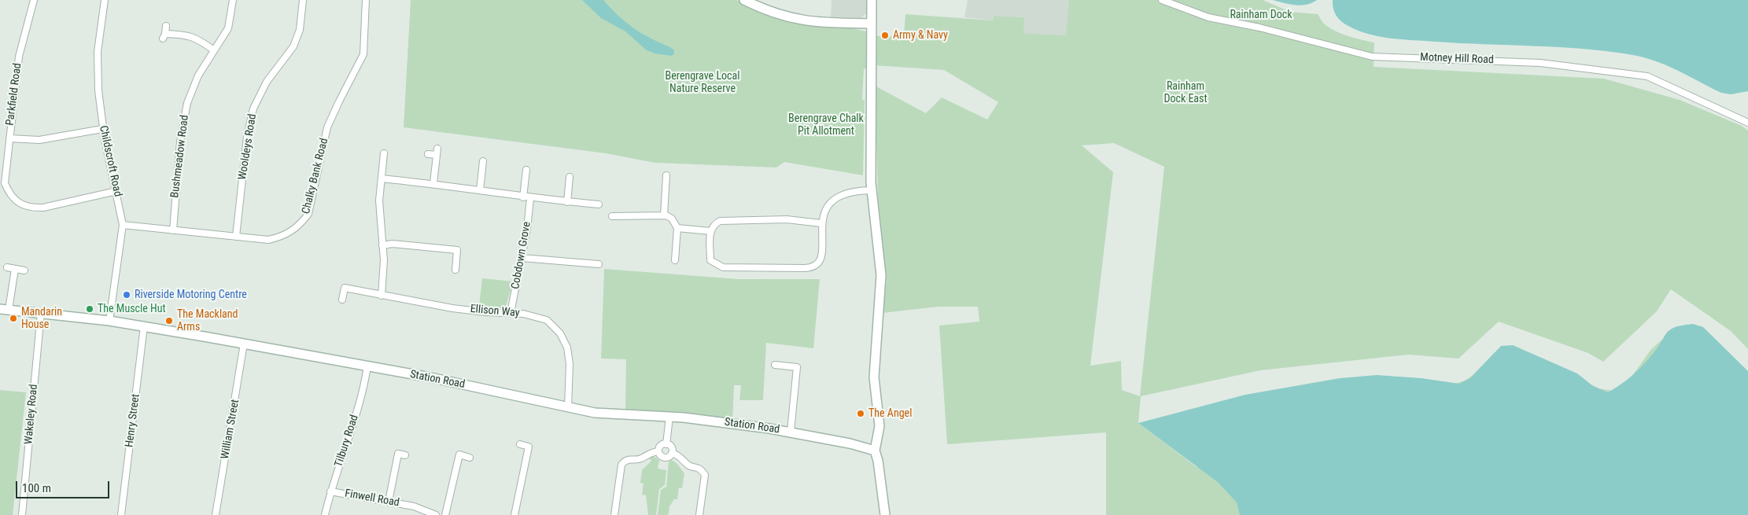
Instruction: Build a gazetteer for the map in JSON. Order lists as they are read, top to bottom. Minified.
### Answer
{"streets":{"main road":["Station Road"],"street":["Motney Hill Road","Parkfield Road","Wooldeys Road","Bushmeadow Road","Childscroft Road","Chalky Bank Road","Cobdown Grove","Ellison Way","Wakeley Road","Henry Street","William Street","Tilbury Road","Finwell Road"]},"crossings":[["Parkfield Road","Childscroft Road"],["Wooldeys Road","Chalky Bank Road"],["Bushmeadow Road","Chalky Bank Road"],["Childscroft Road","Chalky Bank Road"],["Childscroft Road","Station Road"],["Cobdown Grove","Ellison Way"],["Ellison Way","Station Road"],["Station Road","Wakeley Road"],["Station Road","Henry Street"],["Station Road","William Street"],["Station Road","Tilbury Road"],["Tilbury Road","Finwell Road"]],"parks":["Rainham Dock","Berengrave Local Nature Reserve","Rainham Dock East","Berengrave Chalk Pit Allotment"],"places":["Army & Navy","Riverside Motoring Centre","The Muscle Hut","Mandarin House","The Mackland Arms","The Angel"],"scale_bar":"100 m"}
